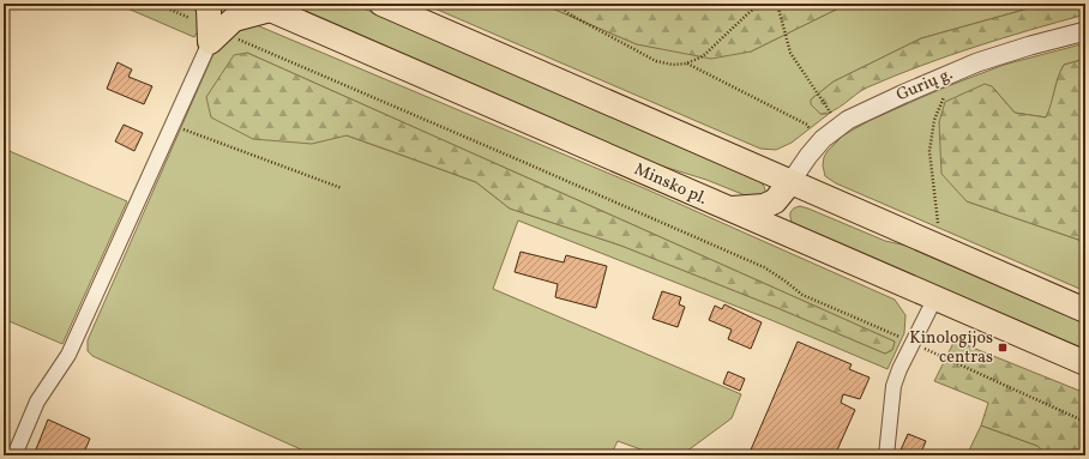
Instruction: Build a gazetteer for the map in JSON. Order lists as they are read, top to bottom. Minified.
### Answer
{"streets":{"highway":["Minsko pl."],"street":["Gurių g."]},"places":{"transit":["Kinologijos centras"]}}
